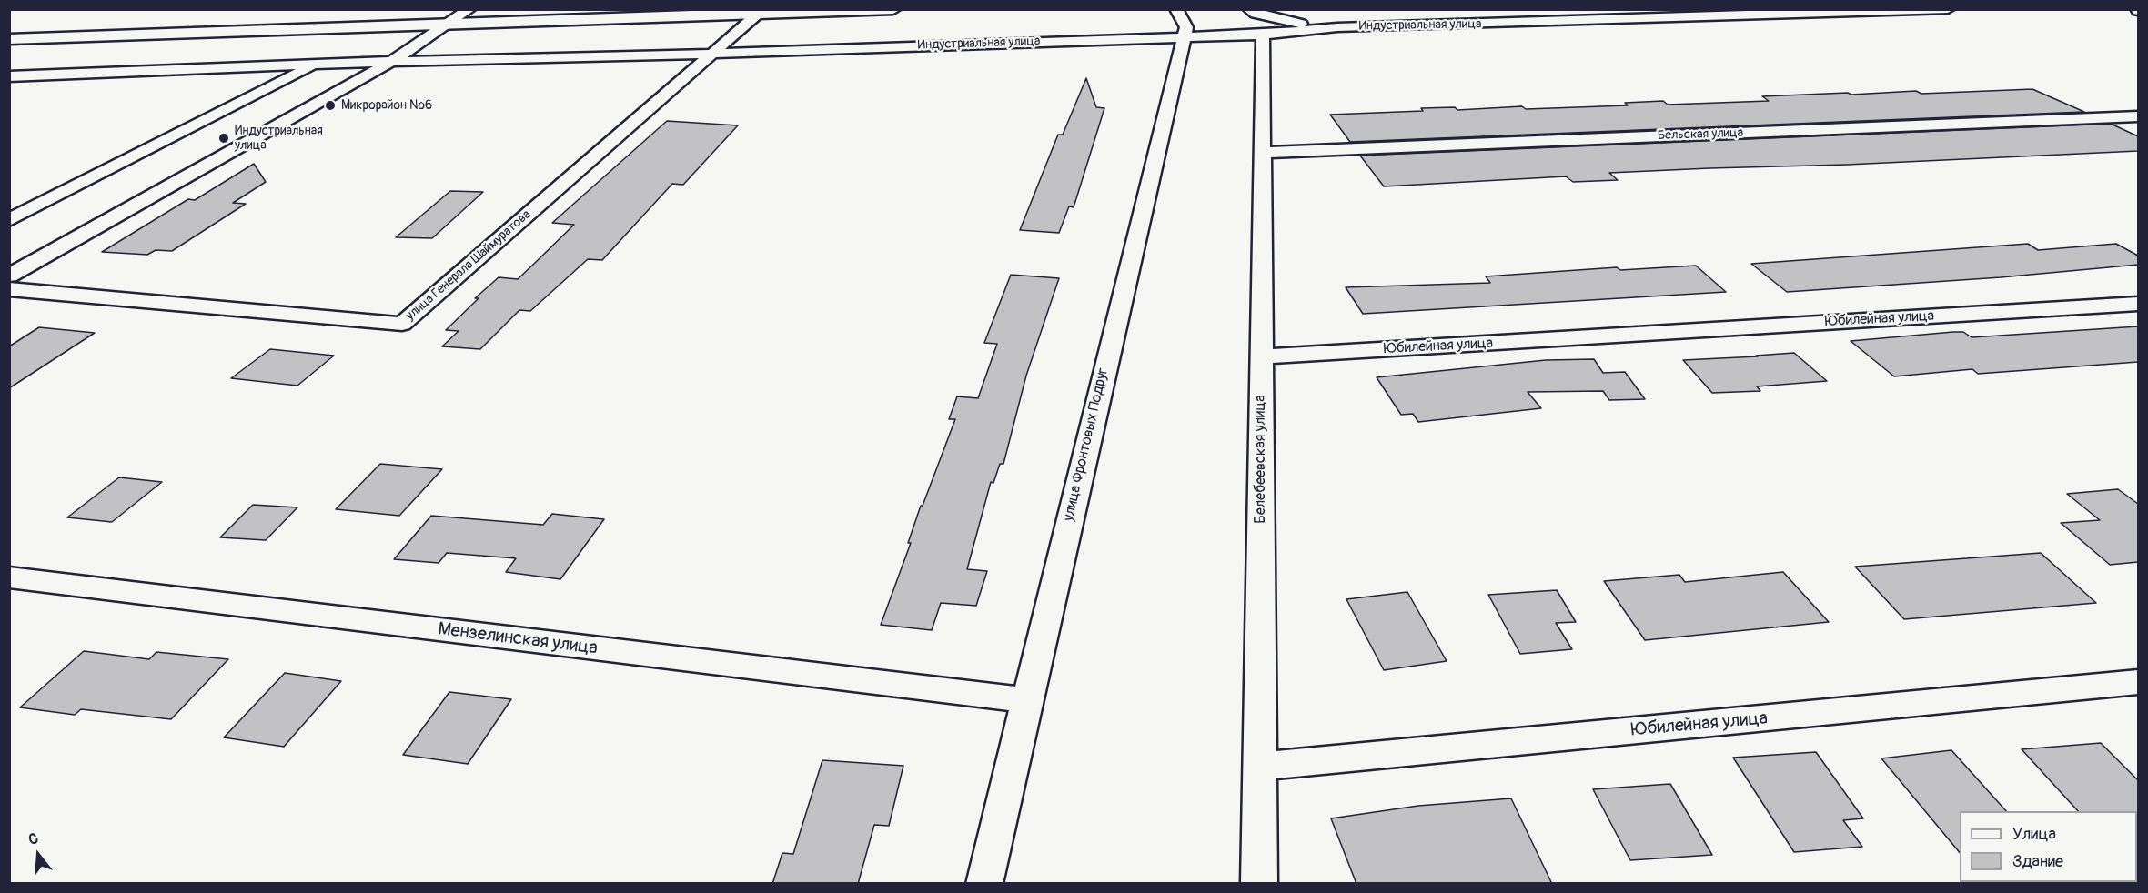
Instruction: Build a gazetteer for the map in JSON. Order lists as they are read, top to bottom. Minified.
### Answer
{"streets":{"street":["Индустриальная улица","Бельская улица","улица Генерала Шаймуратова","Юбилейная улица","улица Фронтовых Подруг","Белебеевская улица","Мензелинская улица"]},"crossings":[["Индустриальная улица","улица Генерала Шаймуратова"],["Индустриальная улица","улица Фронтовых Подруг"],["Индустриальная улица","Белебеевская улица"],["Бельская улица","Белебеевская улица"],["Юбилейная улица","Белебеевская улица"],["улица Фронтовых Подруг","Мензелинская улица"]],"places":["Микрорайон №6","Индустриальная улица"],"legend":["Улица","Здание"],"north":"top"}
